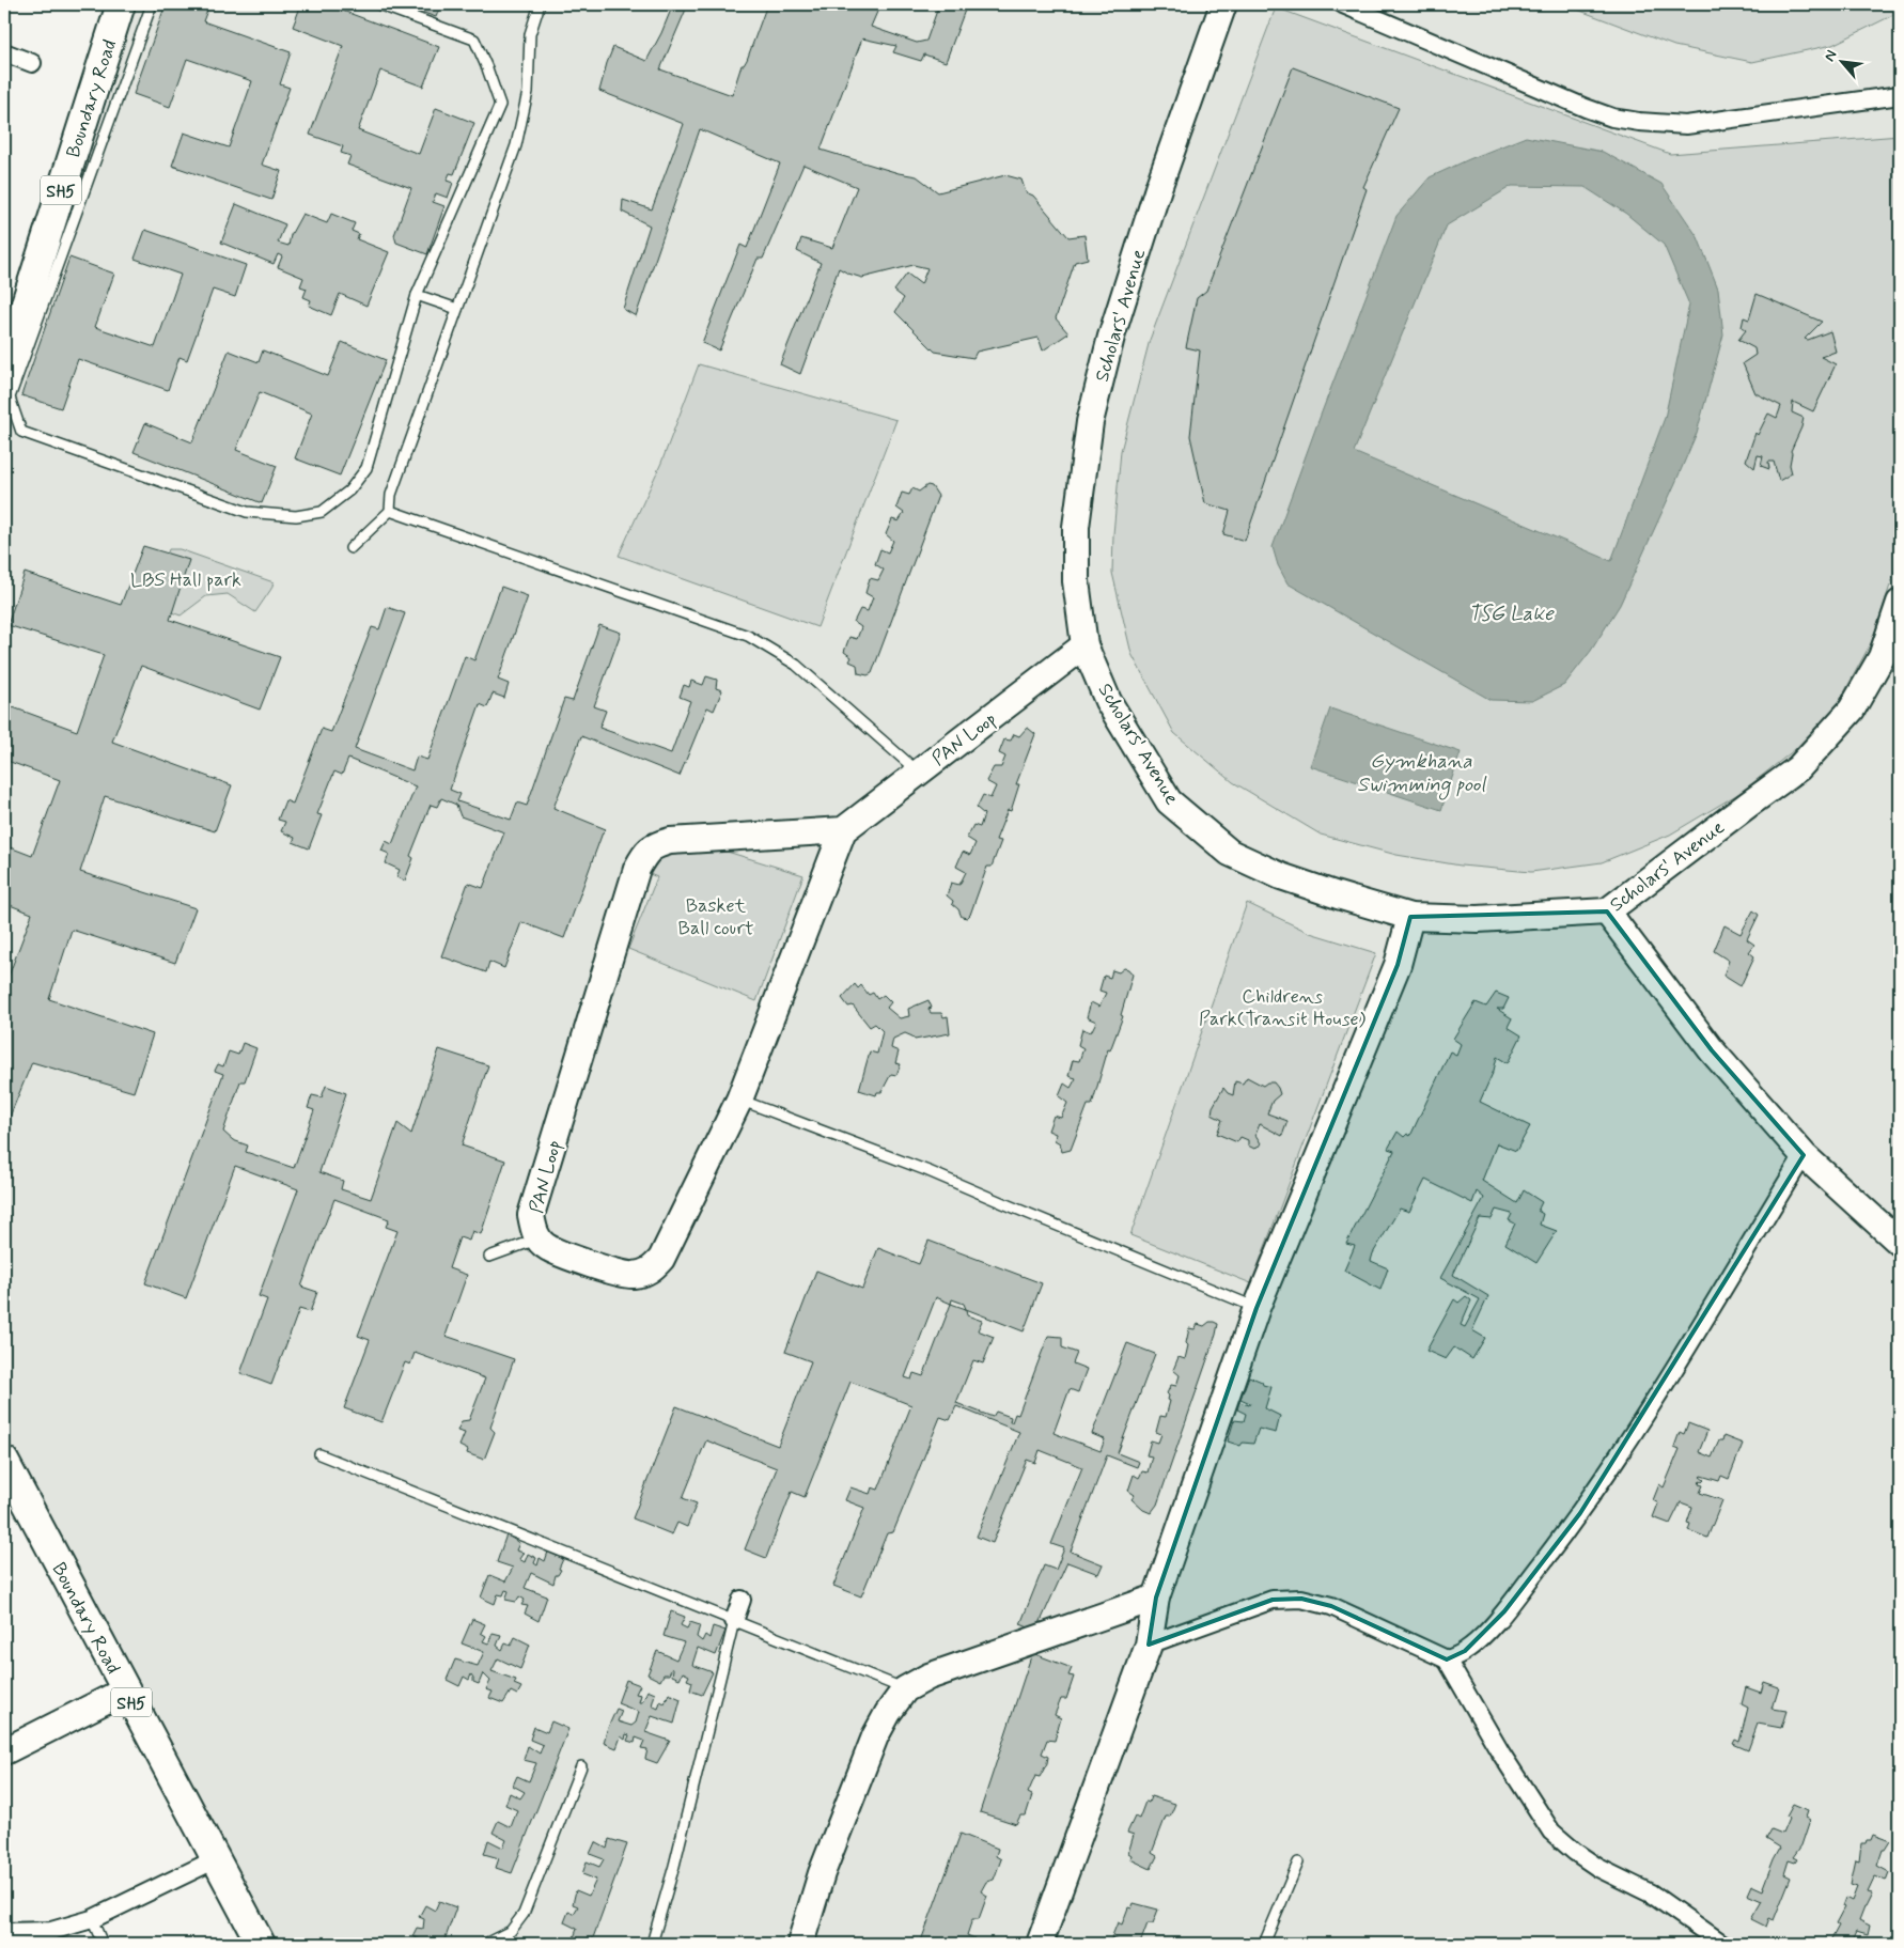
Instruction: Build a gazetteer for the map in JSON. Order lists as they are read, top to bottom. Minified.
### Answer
{"streets":{"main road":["Boundary Road","SH5"],"street":["Scholars' Avenue","PAN Loop"]},"crossings":[["Scholars' Avenue","PAN Loop"]],"water":["TSG Lake","Gymkhana Swimming pool"],"parks":["LBS Hall park","Basket Ball court","Childrens Park(Transit House)"],"north":"top left"}
